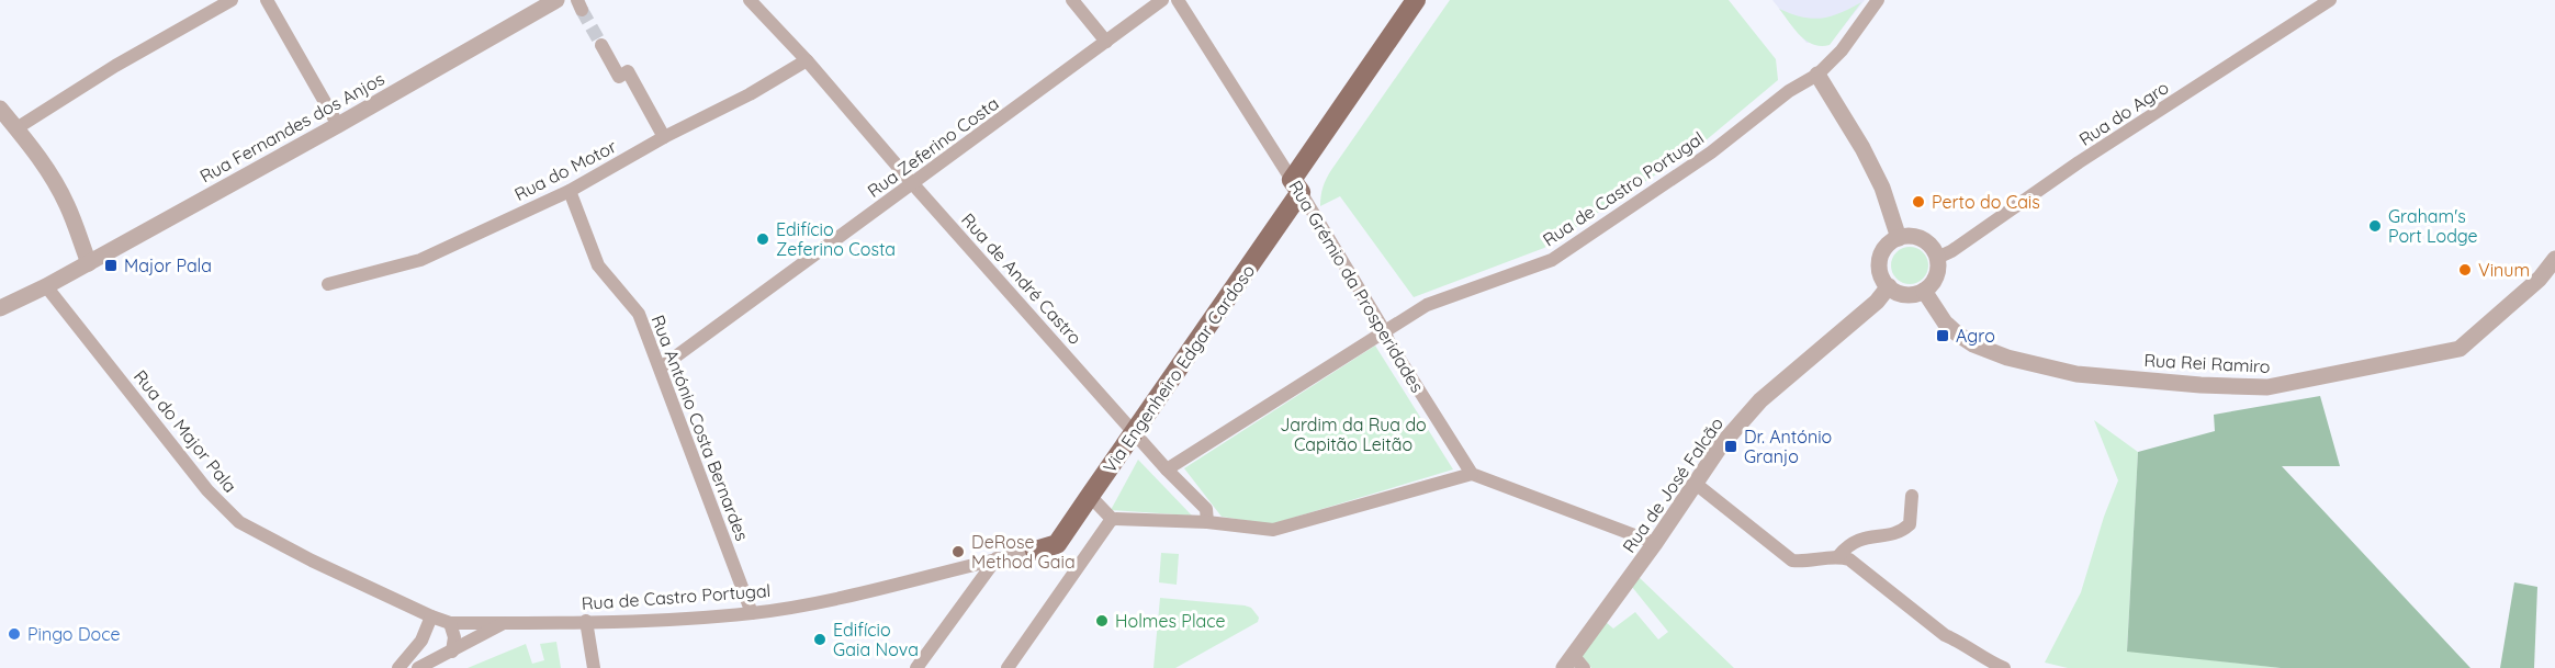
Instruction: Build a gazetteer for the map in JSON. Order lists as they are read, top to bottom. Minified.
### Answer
{"streets":{"main road":["Via Engenheiro Edgar Cardoso"],"street":["Rua do Agro","Rua Fernandes dos Anjos","Rua Zeferino Costa","Rua do Motor","Rua de Castro Portugal","Rua de André Castro","Rua Grémio da Prosperidades","Rua Rei Ramiro","Rua António Costa Bernardes","Rua do Major Pala","Rua de José Falcão"]},"crossings":[["Rua do Agro","Rua Rei Ramiro"],["Rua do Agro","Rua de José Falcão"],["Rua Fernandes dos Anjos","Rua do Major Pala"],["Rua Zeferino Costa","Rua de André Castro"],["Rua Zeferino Costa","Rua António Costa Bernardes"],["Rua do Motor","Rua de André Castro"],["Rua do Motor","Rua António Costa Bernardes"],["Rua de Castro Portugal","Rua de André Castro"],["Rua de Castro Portugal","Rua Grémio da Prosperidades"],["Rua de Castro Portugal","Via Engenheiro Edgar Cardoso"],["Rua de Castro Portugal","Rua António Costa Bernardes"],["Rua de Castro Portugal","Rua do Major Pala"],["Rua de André Castro","Via Engenheiro Edgar Cardoso"],["Rua Grémio da Prosperidades","Via Engenheiro Edgar Cardoso"],["Rua Rei Ramiro","Rua de José Falcão"]],"parks":["Jardim da Rua do Capitão Leitão"],"places":{"other":["Perto do Cais","Graham's Port Lodge","Edifício Zeferino Costa","Vinum","DeRose Method Gaia","Holmes Place","Pingo Doce","Edifício Gaia Nova"],"transit":["Major Pala","Agro","Dr. António Granjo"]}}
